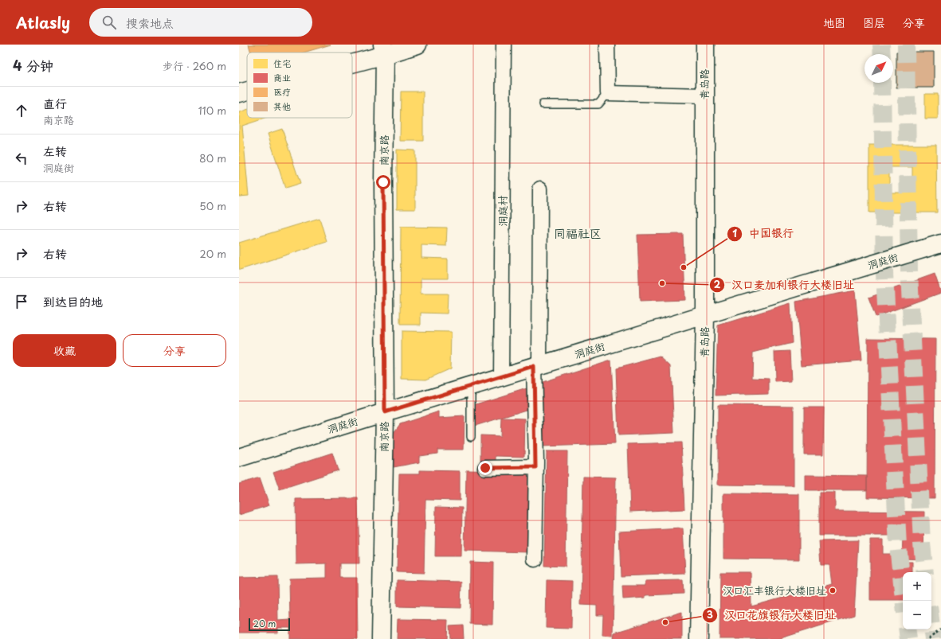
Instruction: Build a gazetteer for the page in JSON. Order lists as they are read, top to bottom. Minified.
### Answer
{"streets":{"street":["青岛路","南京路","洞庭村","洞庭街"]},"crossings":[["青岛路","洞庭街"],["南京路","洞庭街"],["洞庭村","洞庭街"]],"districts":["同福社区"],"places":["中国银行","汉口麦加利银行大楼旧址","汉口汇丰银行大楼旧址","汉口花旗银行大楼旧址"],"legend":["住宅","商业","医疗","其他"],"scale_bar":"20 m","north":"top right","page":{"header":"Atlasly","search":"搜索地点","nav":["地图","图层","分享"],"heading":["4 分钟","步行 · 260 m"],"list":[["直行","南京路","110 m"],["左转","洞庭街","80 m"],["右转","50 m"],["右转","20 m"],"到达目的地"],"buttons":["收藏","分享"],"map_buttons":["+","−"],"scale":"20 m"}}
